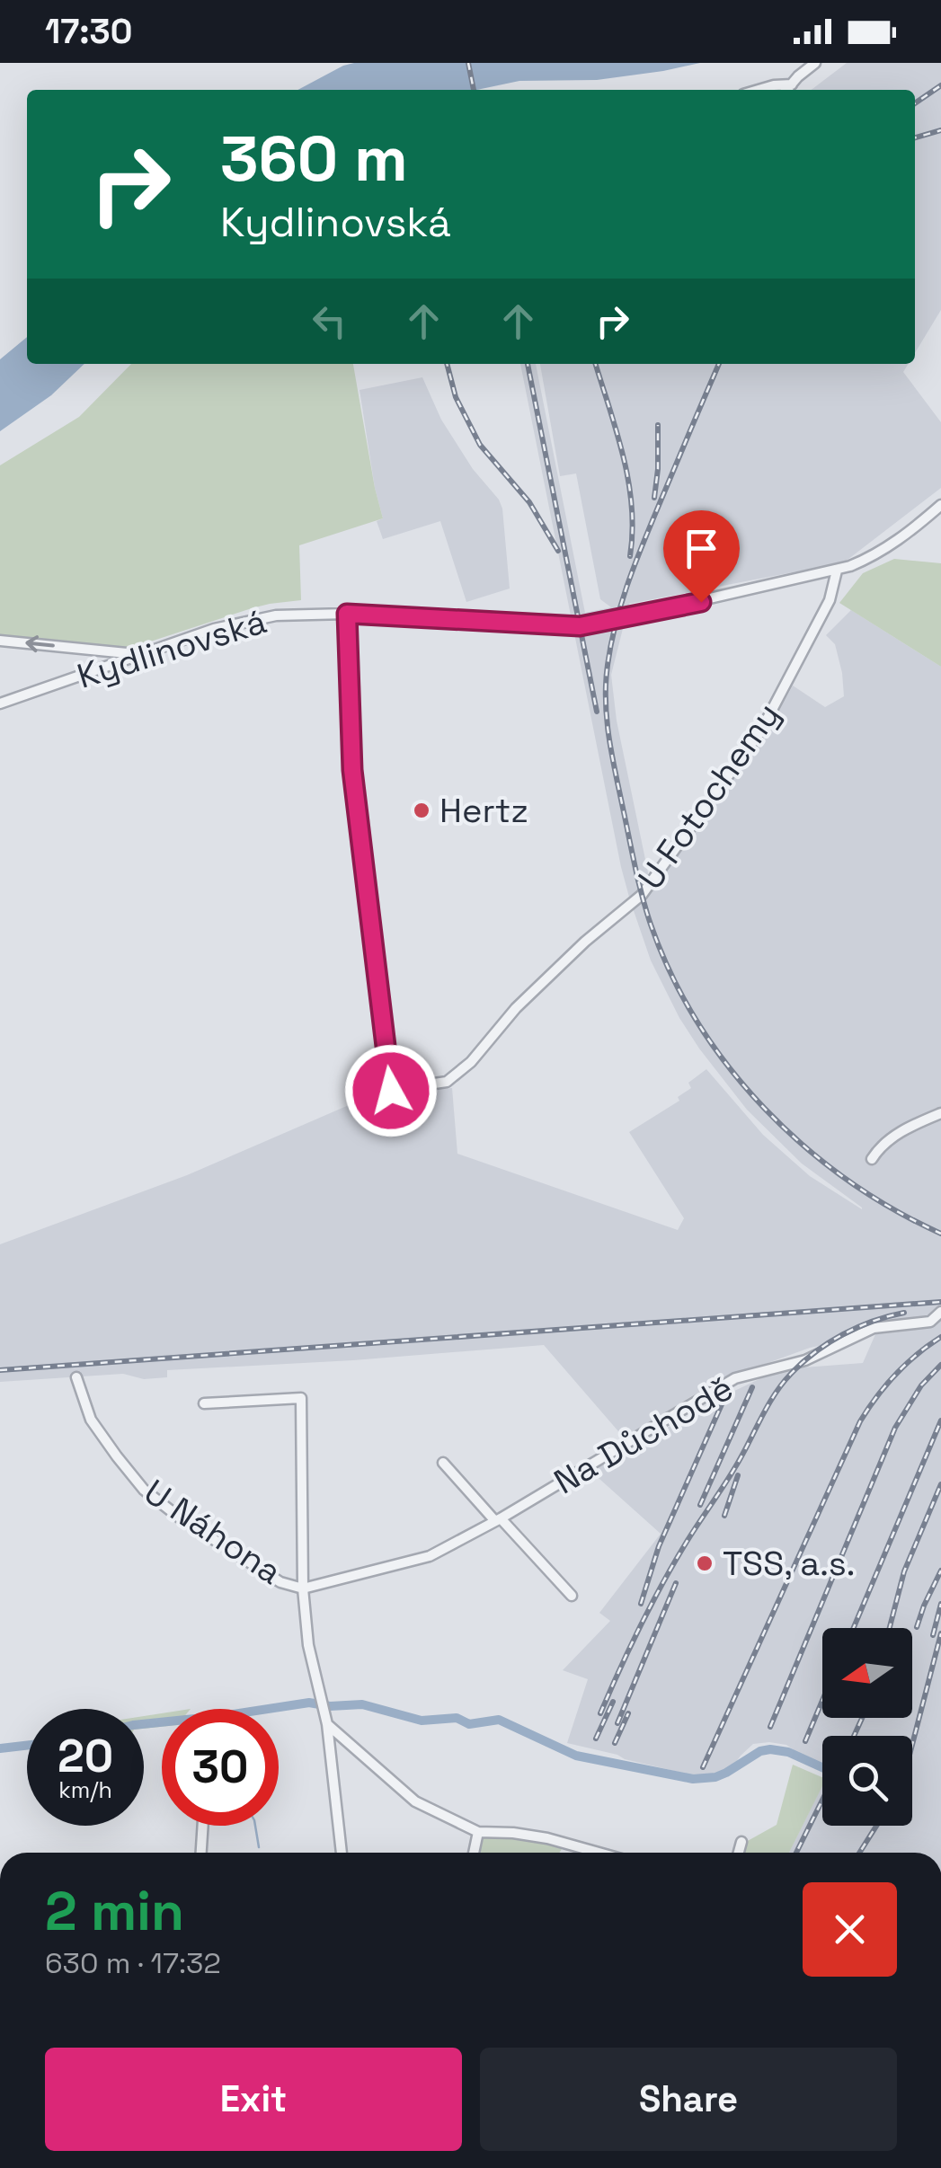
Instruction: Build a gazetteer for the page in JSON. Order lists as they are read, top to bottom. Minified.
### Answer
{"streets":{"street":["Kydlinovská","U Fotochemy","Na Důchodě","U Náhona"]},"crossings":[["Kydlinovská","U Fotochemy"],["Na Důchodě","U Náhona"]],"places":["Hertz","TSS, a.s."],"north":"left","page":{"status":"17:30","turn":["360 m","Kydlinovská"],"speed":"20 km/h","limit":"30","heading":["2 min","630 m · 17:32"],"buttons":["Exit","Share"]}}
